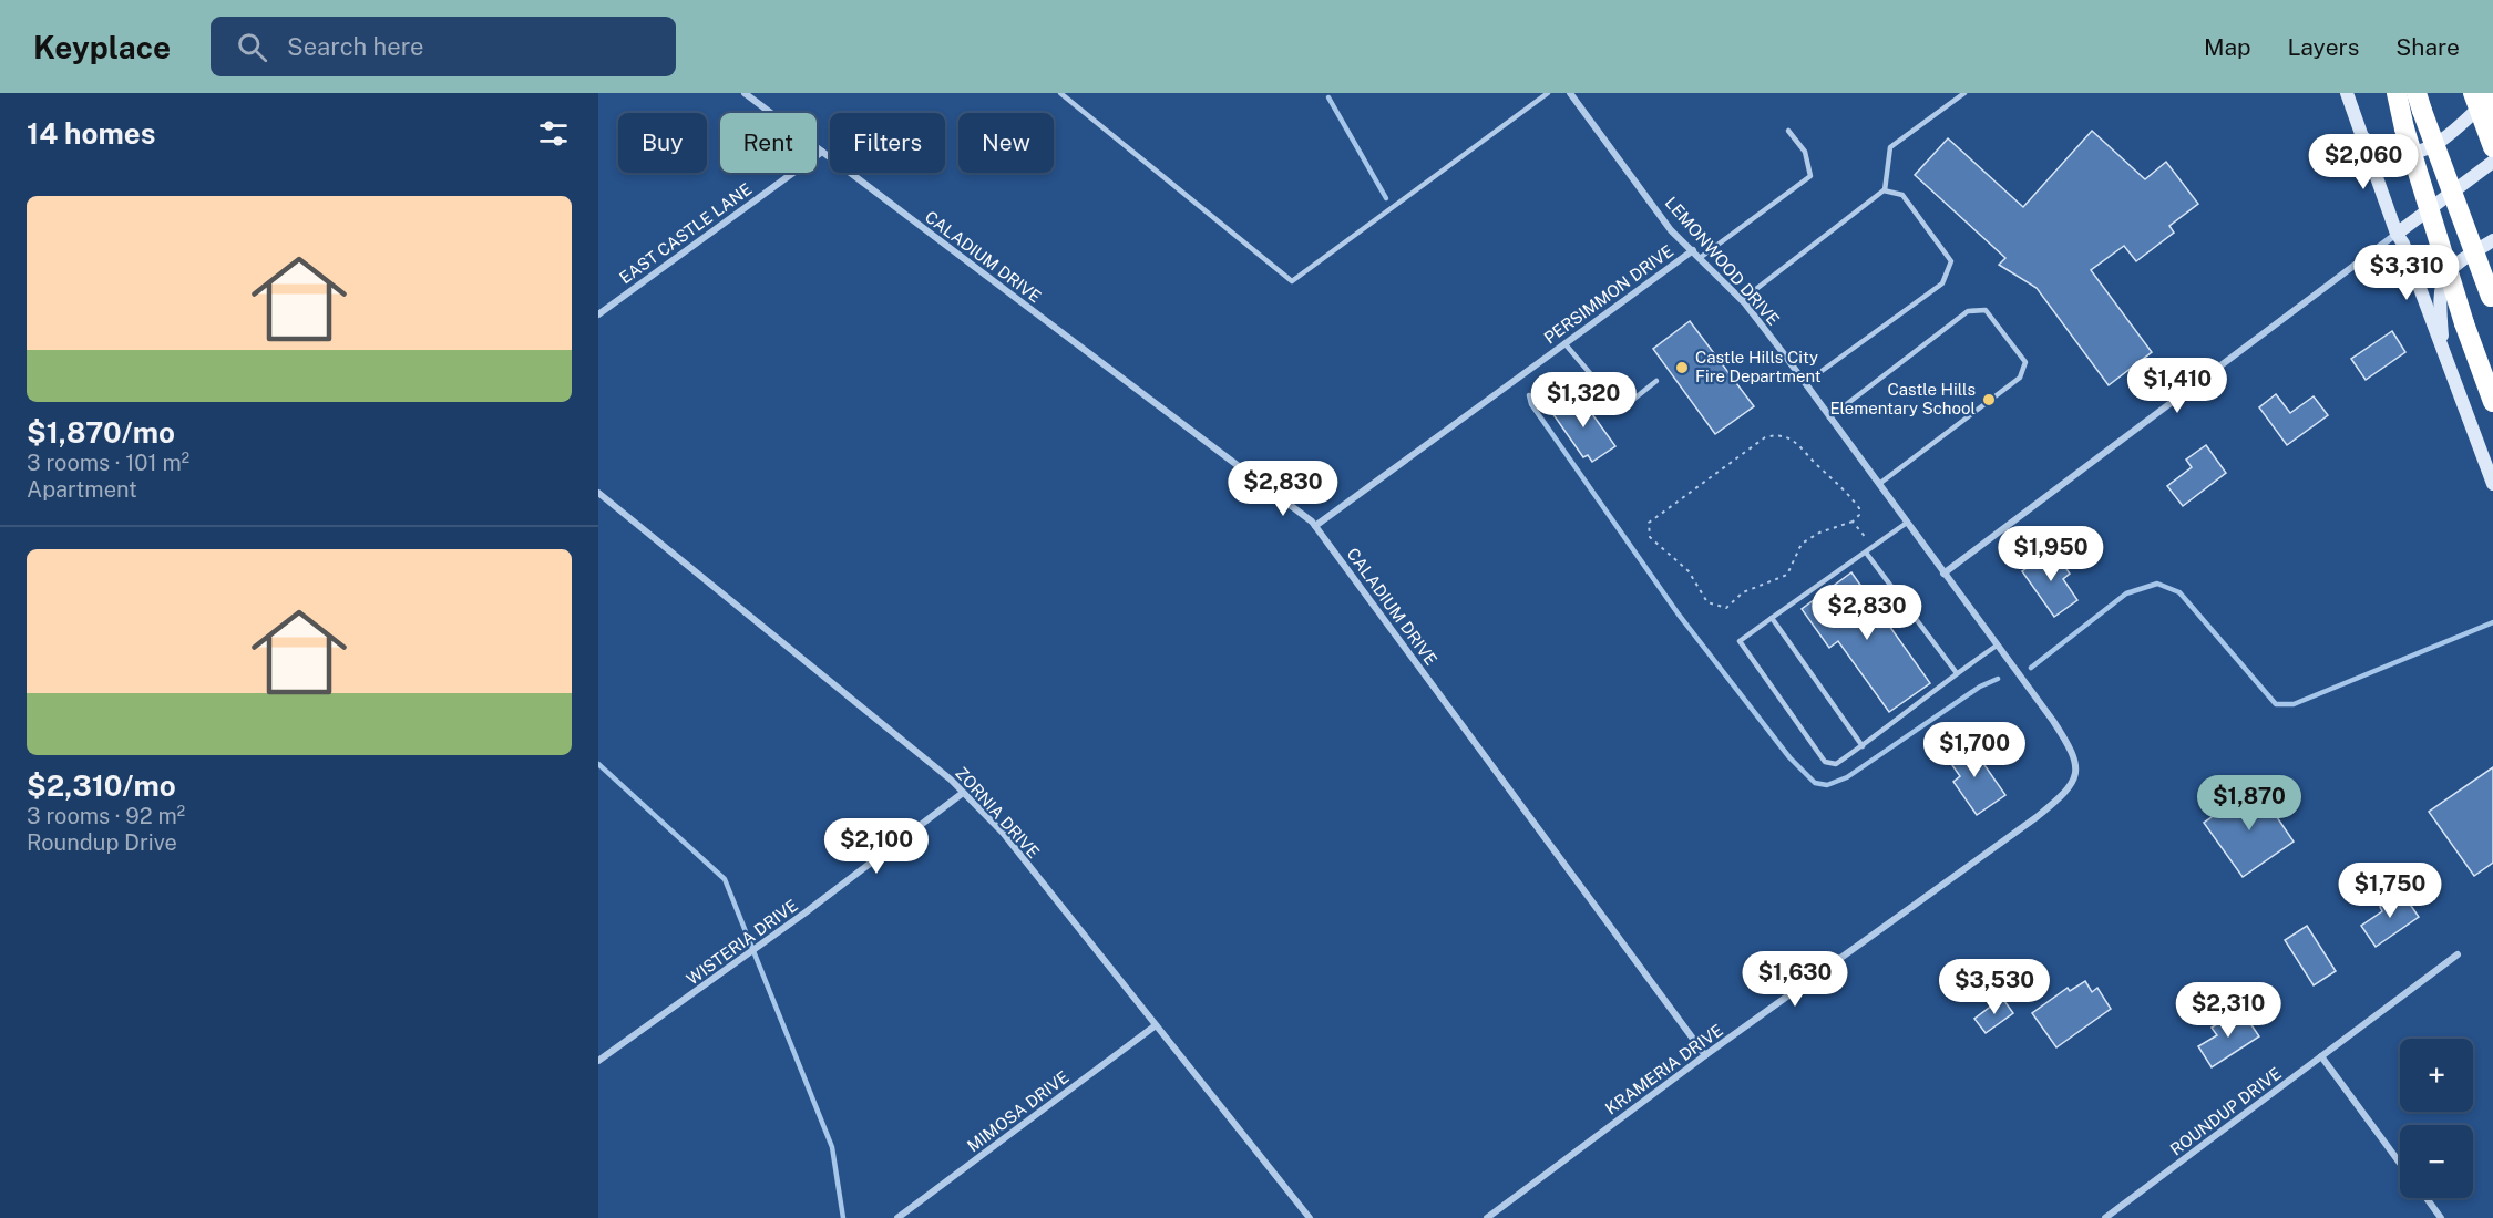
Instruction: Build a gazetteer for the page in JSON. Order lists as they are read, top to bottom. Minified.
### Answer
{"streets":{"street":["EAST CASTLE LANE","CALADIUM DRIVE","LEMONWOOD DRIVE","PERSIMMON DRIVE","ZORNIA DRIVE","WISTERIA DRIVE","KRAMERIA DRIVE","MIMOSA DRIVE","ROUNDUP DRIVE"]},"crossings":[["EAST CASTLE LANE","CALADIUM DRIVE"],["CALADIUM DRIVE","PERSIMMON DRIVE"],["CALADIUM DRIVE","KRAMERIA DRIVE"],["LEMONWOOD DRIVE","PERSIMMON DRIVE"],["LEMONWOOD DRIVE","KRAMERIA DRIVE"],["ZORNIA DRIVE","WISTERIA DRIVE"],["ZORNIA DRIVE","MIMOSA DRIVE"]],"places":["Castle Hills City Fire Department","Castle Hills Elementary School"],"page":{"header":"Keyplace","search":"Search here","nav":["Map","Layers","Share"],"heading":"14 homes","chip":["Buy","Rent","Filters","New"],"price":["$2,060","$3,310","$1,410","$1,320","$2,830","$1,950","$2,830","$1,700","$1,870","$2,100","$1,750","$1,630","$3,530","$2,310"],"list":[{"name":"$1,870/mo","note":"3 rooms · 101 m² · Apartment"},{"name":"$2,310/mo","note":"3 rooms · 92 m² · Roundup Drive"}],"map_buttons":["+","−"]}}
